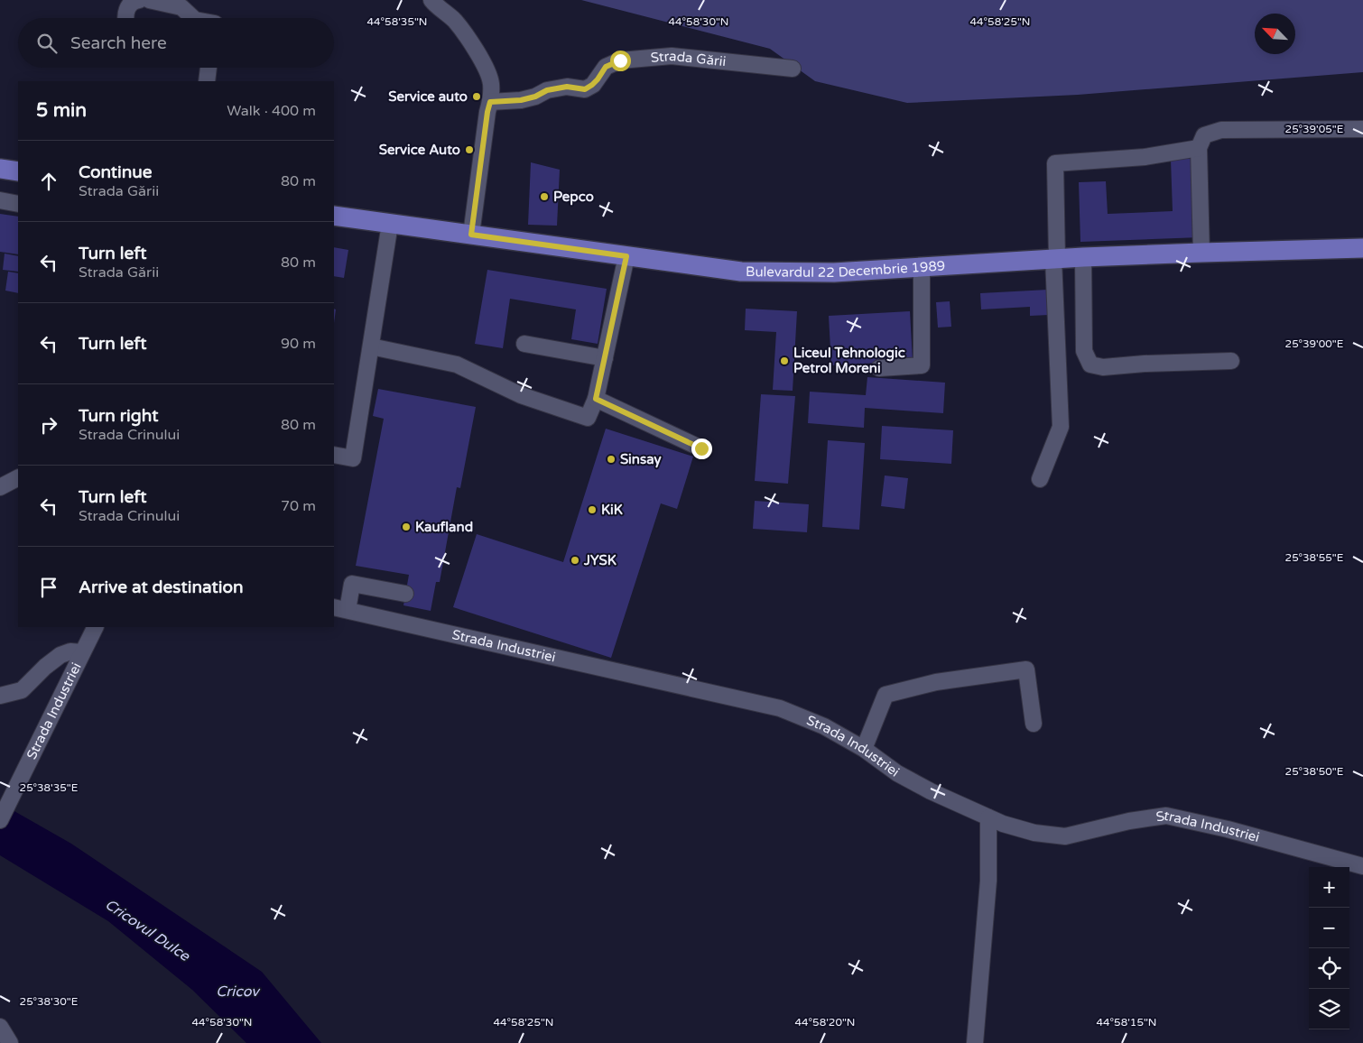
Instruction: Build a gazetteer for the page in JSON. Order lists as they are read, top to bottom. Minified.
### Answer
{"streets":{"main road":["Bulevardul 22 Decembrie 1989"],"street":["Strada Gării","Strada Industriei"]},"water":["Cricovul Dulce","Cricov"],"places":["Service auto","Service Auto","Pepco","Liceul Tehnologic Petrol Moreni","Sinsay","KiK","Kaufland","JYSK"],"north":"top left","page":{"search":"Search here","heading":["5 min","Walk · 400 m"],"list":[["Continue","Strada Gării","80 m"],["Turn left","Strada Gării","80 m"],["Turn left","90 m"],["Turn right","Strada Crinului","80 m"],["Turn left","Strada Crinului","70 m"],"Arrive at destination"],"map_buttons":["+","−"]},"coordinates":["44°58'35\"N","44°58'30\"N","44°58'25\"N","25°39'05\"E","25°39'00\"E","25°38'55\"E","25°38'50\"E","25°38'35\"E","25°38'30\"E","44°58'20\"N","44°58'15\"N"]}
